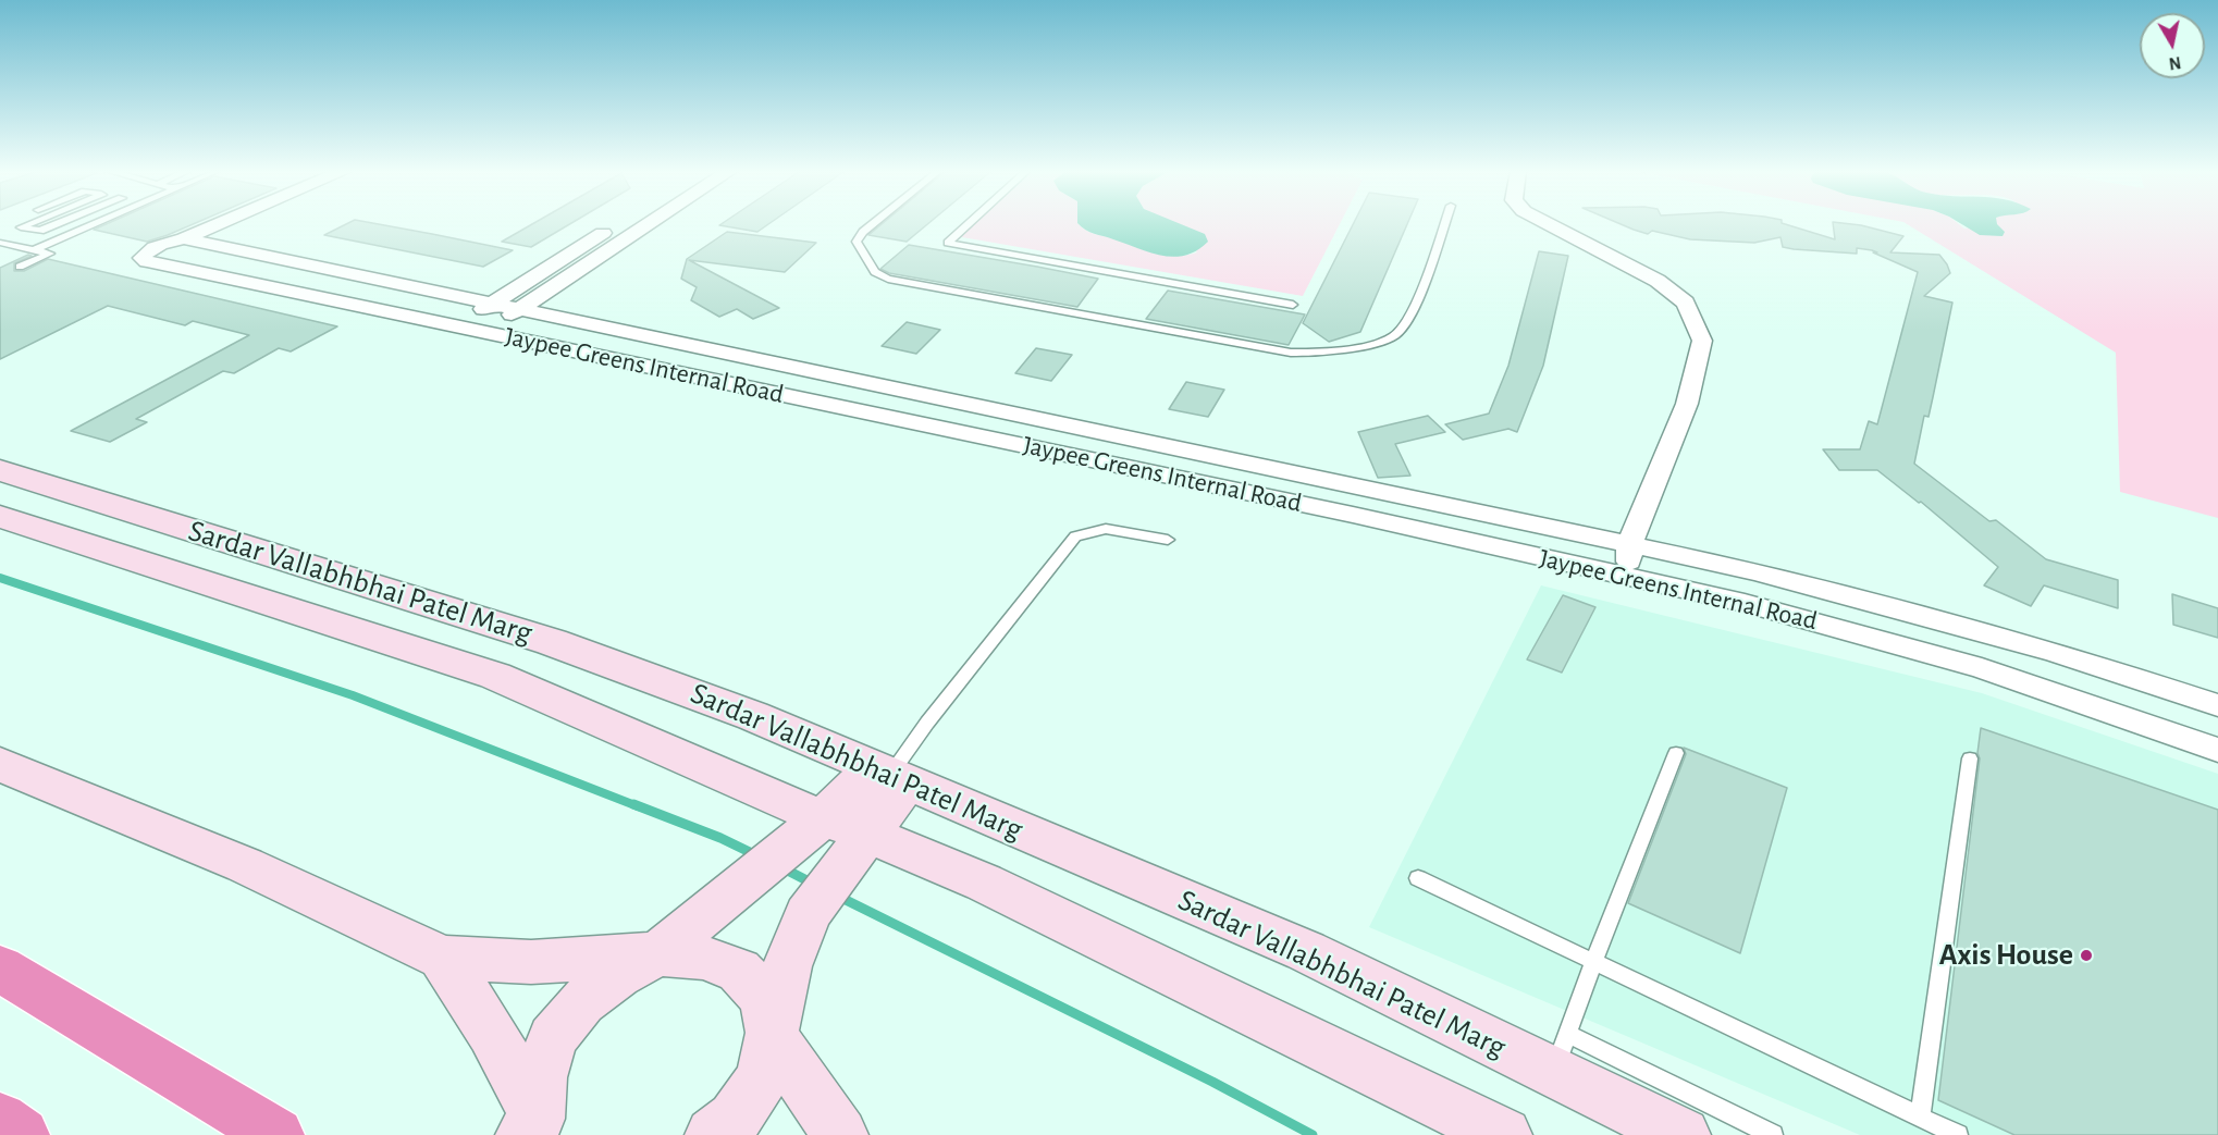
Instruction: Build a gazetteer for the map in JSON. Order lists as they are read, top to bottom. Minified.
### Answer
{"streets":{"street":["Jaypee Greens Internal Road","Sardar Vallabhbhai Patel Marg"]},"places":["Axis House"],"north":"bottom"}
